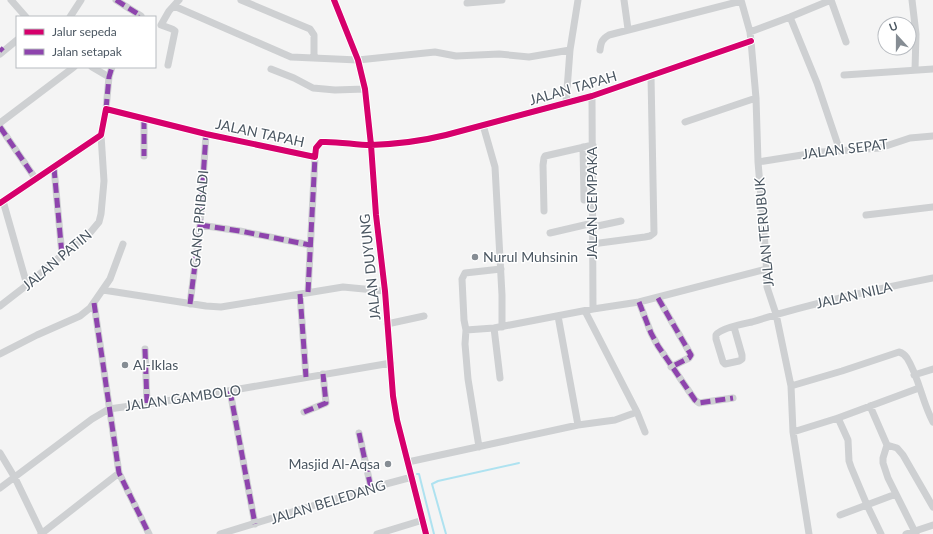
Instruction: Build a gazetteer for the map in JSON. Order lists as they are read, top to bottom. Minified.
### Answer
{"streets":{"street":["JALAN TAPAH","JALAN SEPAT","JALAN CEMPAKA","GANG PRIBADI","JALAN TERUBUK","JALAN PATIN","JALAN DUYUNG","JALAN NILA","JALAN GAMBOLO","JALAN BELEDANG"]},"crossings":[["JALAN TAPAH","JALAN CEMPAKA"],["JALAN TAPAH","GANG PRIBADI"],["JALAN TAPAH","JALAN TERUBUK"],["JALAN TAPAH","JALAN DUYUNG"],["JALAN SEPAT","JALAN TERUBUK"],["JALAN TERUBUK","JALAN NILA"],["JALAN DUYUNG","JALAN GAMBOLO"],["JALAN DUYUNG","JALAN BELEDANG"]],"places":["Nurul Muhsinin","Al-Iklas","Masjid Al-Aqsa"],"legend":["Jalur sepeda","Jalan setapak"],"north":"top"}
